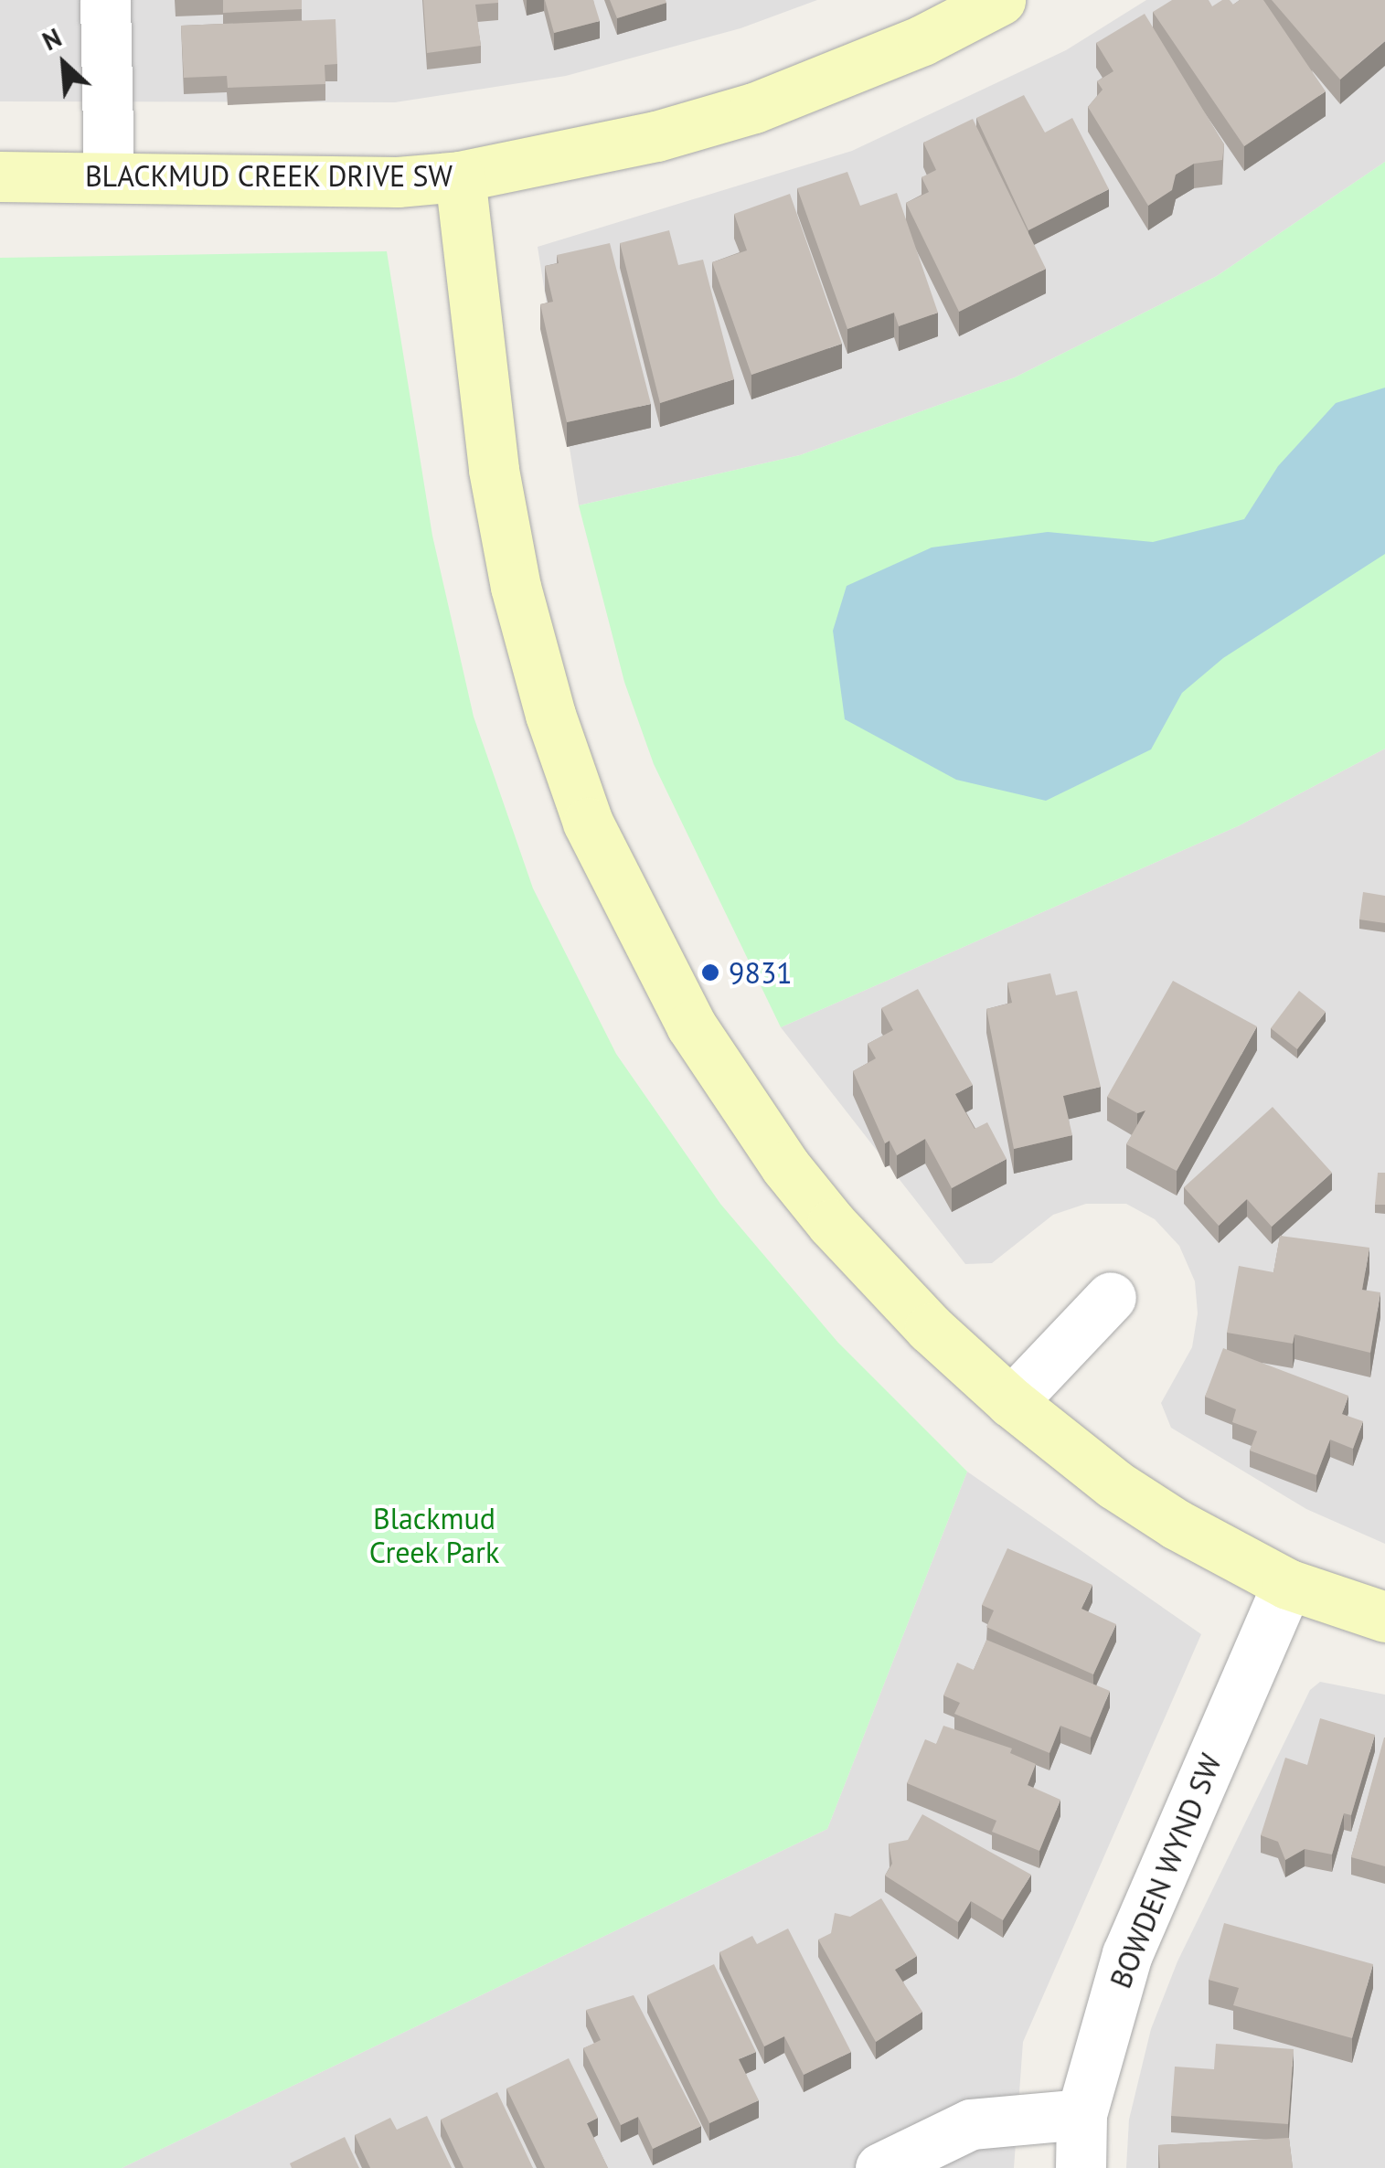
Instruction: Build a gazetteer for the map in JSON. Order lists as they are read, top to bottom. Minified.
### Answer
{"streets":{"street":["BLACKMUD CREEK DRIVE SW","BOWDEN WYND SW"]},"parks":["Blackmud Creek Park"],"places":["9831"],"north":"top left"}
